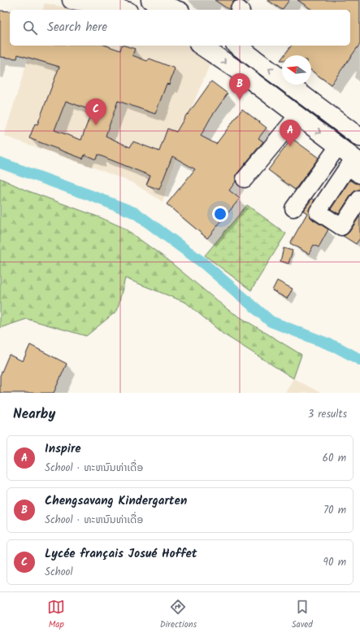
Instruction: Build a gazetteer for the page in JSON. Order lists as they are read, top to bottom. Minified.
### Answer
{"north":"left","page":{"search":"Search here","pins":["B","C","A"],"heading":["Nearby","3 results"],"list":[{"mark":"A","name":"Inspire","note":"School · ທະຫນົນທ່າເດື່ອ","value":"60 m"},{"mark":"B","name":"Chengsavang Kindergarten","note":"School · ທະຫນົນທ່າເດື່ອ","value":"70 m"},{"mark":"C","name":"Lycée français Josué Hoffet","note":"School","value":"90 m"}],"nav":["Map","Directions","Saved"]}}
